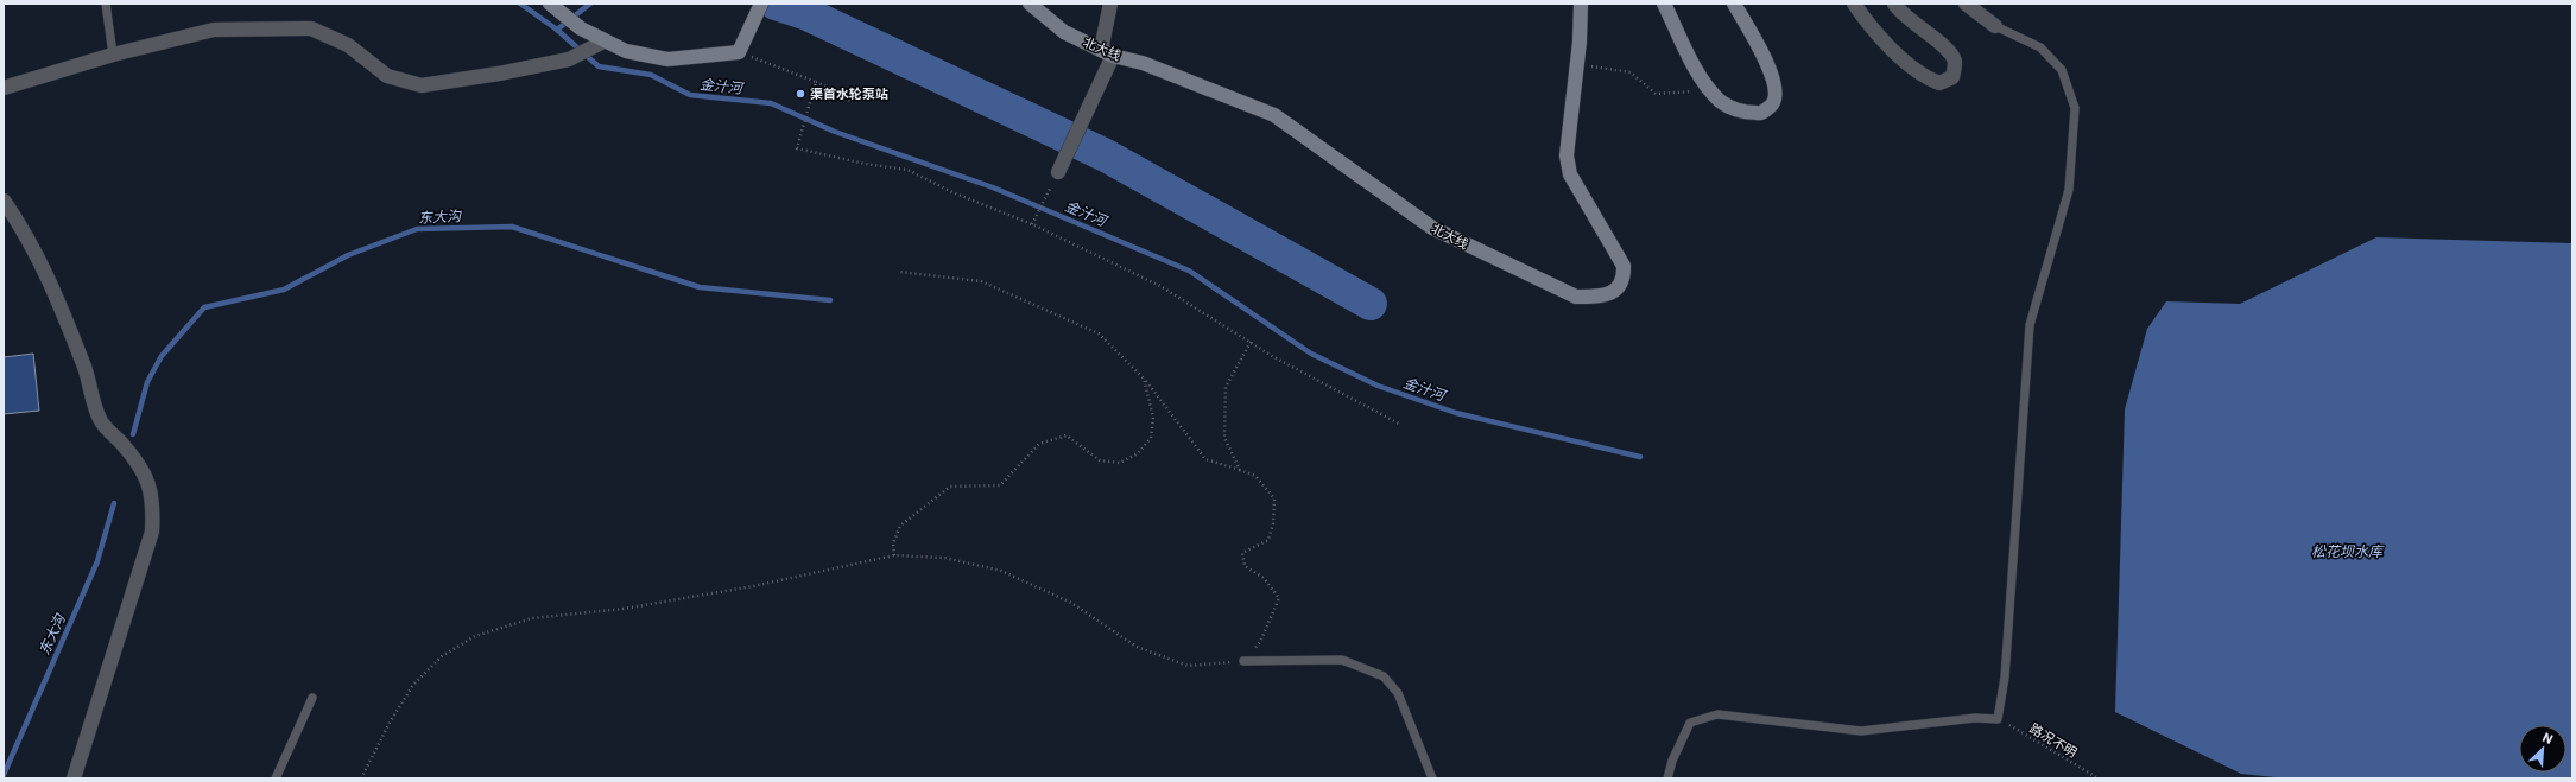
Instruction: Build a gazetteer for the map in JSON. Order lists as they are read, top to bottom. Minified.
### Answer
{"streets":{"street":["北大线"],"path":["路况不明"]},"water":["金汁河","东大沟","松花坝水库"],"places":["渠首水轮泵站"],"north":"top right"}
